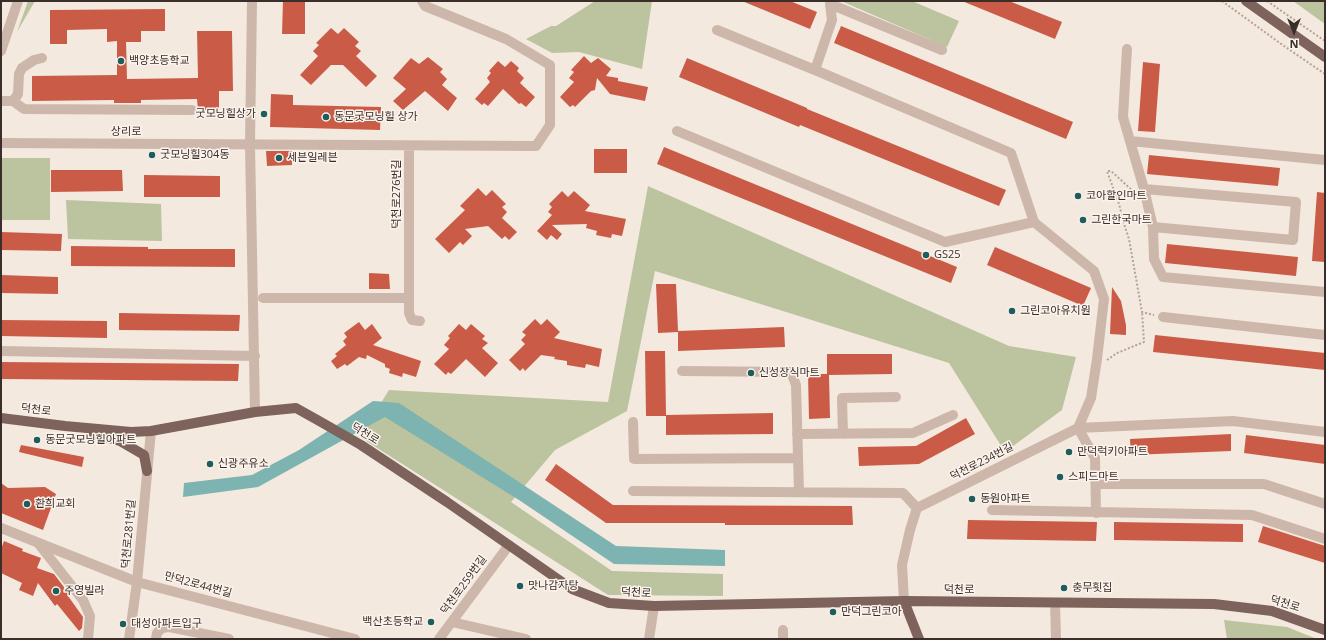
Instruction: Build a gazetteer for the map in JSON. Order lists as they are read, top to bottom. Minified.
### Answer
{"streets":{"main road":["덕천로"],"street":["상리로","덕천로276번길","덕천로234번길","덕천로281번길","만덕2로44번길","덕천로259번길"]},"crossings":[["상리로","덕천로276번길"],["덕천로","덕천로281번길"],["덕천로","덕천로259번길"],["덕천로281번길","만덕2로44번길"]],"places":["백양초등학교","굿모닝힐상가","동문굿모닝힐 상가","굿모닝힐304동","세븐일레븐","코아할인마트","그린한국마트","GS25","그린코아유치원","신성장식마트","동문굿모닝힐아파트","만덕럭키아파트","신광주유소","스피드마트","동원아파트","환희교회","맛나감자탕","충무횟집","주영빌라","만덕그린코아","백산초등학교","대성아파트입구"],"north":"bottom"}
